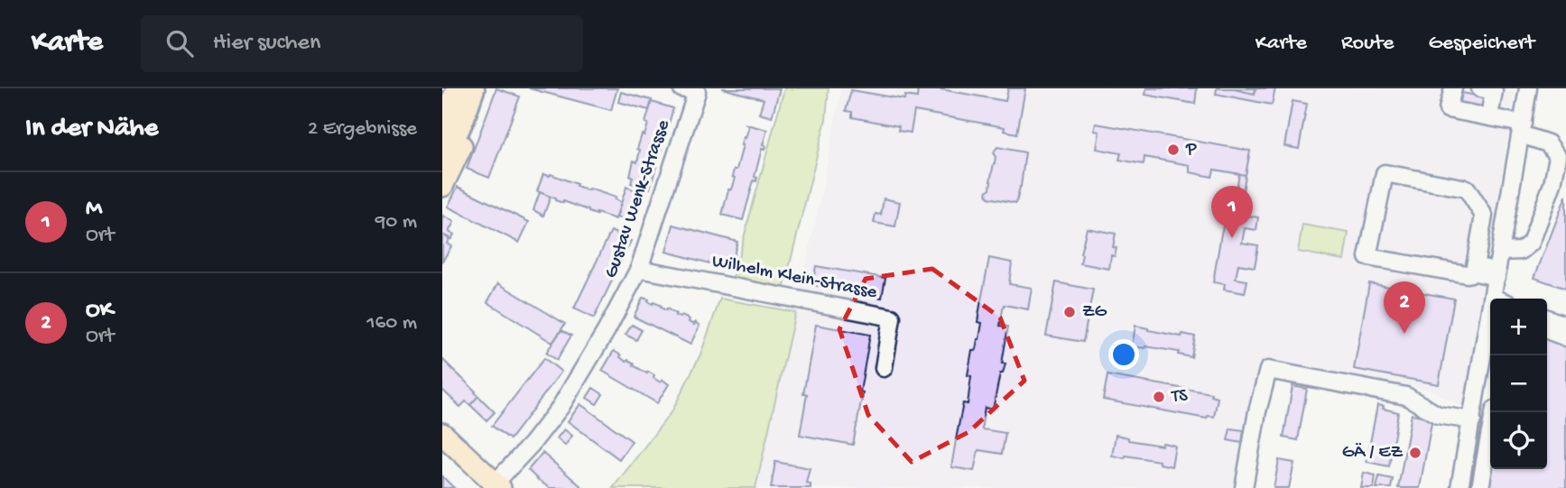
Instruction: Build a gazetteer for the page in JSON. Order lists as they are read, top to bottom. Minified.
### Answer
{"streets":{"street":["Gustav Wenk-Strasse","Wilhelm Klein-Strasse"]},"crossings":[["Gustav Wenk-Strasse","Wilhelm Klein-Strasse"]],"places":["P","ZG","TS","GÄ / EZ"],"page":{"header":"Karte","search":"Hier suchen","nav":["Karte","Route","Gespeichert"],"heading":["In der Nähe","2 Ergebnisse"],"list":[{"mark":"1","name":"M","note":"Ort","value":"90 m"},{"mark":"2","name":"OK","note":"Ort","value":"160 m"}],"pins":["1","2"],"map_buttons":["+","−"]}}
